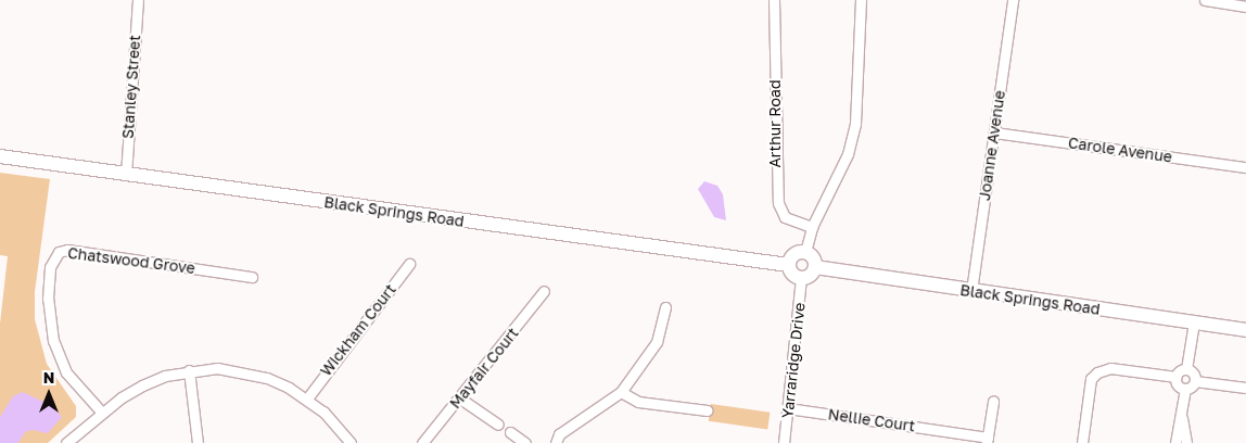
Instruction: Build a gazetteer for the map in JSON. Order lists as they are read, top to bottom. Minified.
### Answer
{"streets":{"main road":["Black Springs Road"],"street":["Stanley Street","Arthur Road","Joanne Avenue","Carole Avenue","Chatswood Grove","Wickham Court","Yarraridge Drive","Mayfair Court","Nellie Court"]},"crossings":[["Stanley Street","Black Springs Road"],["Joanne Avenue","Carole Avenue"],["Joanne Avenue","Black Springs Road"],["Black Springs Road","Yarraridge Drive"],["Yarraridge Drive","Nellie Court"]],"north":"top"}
